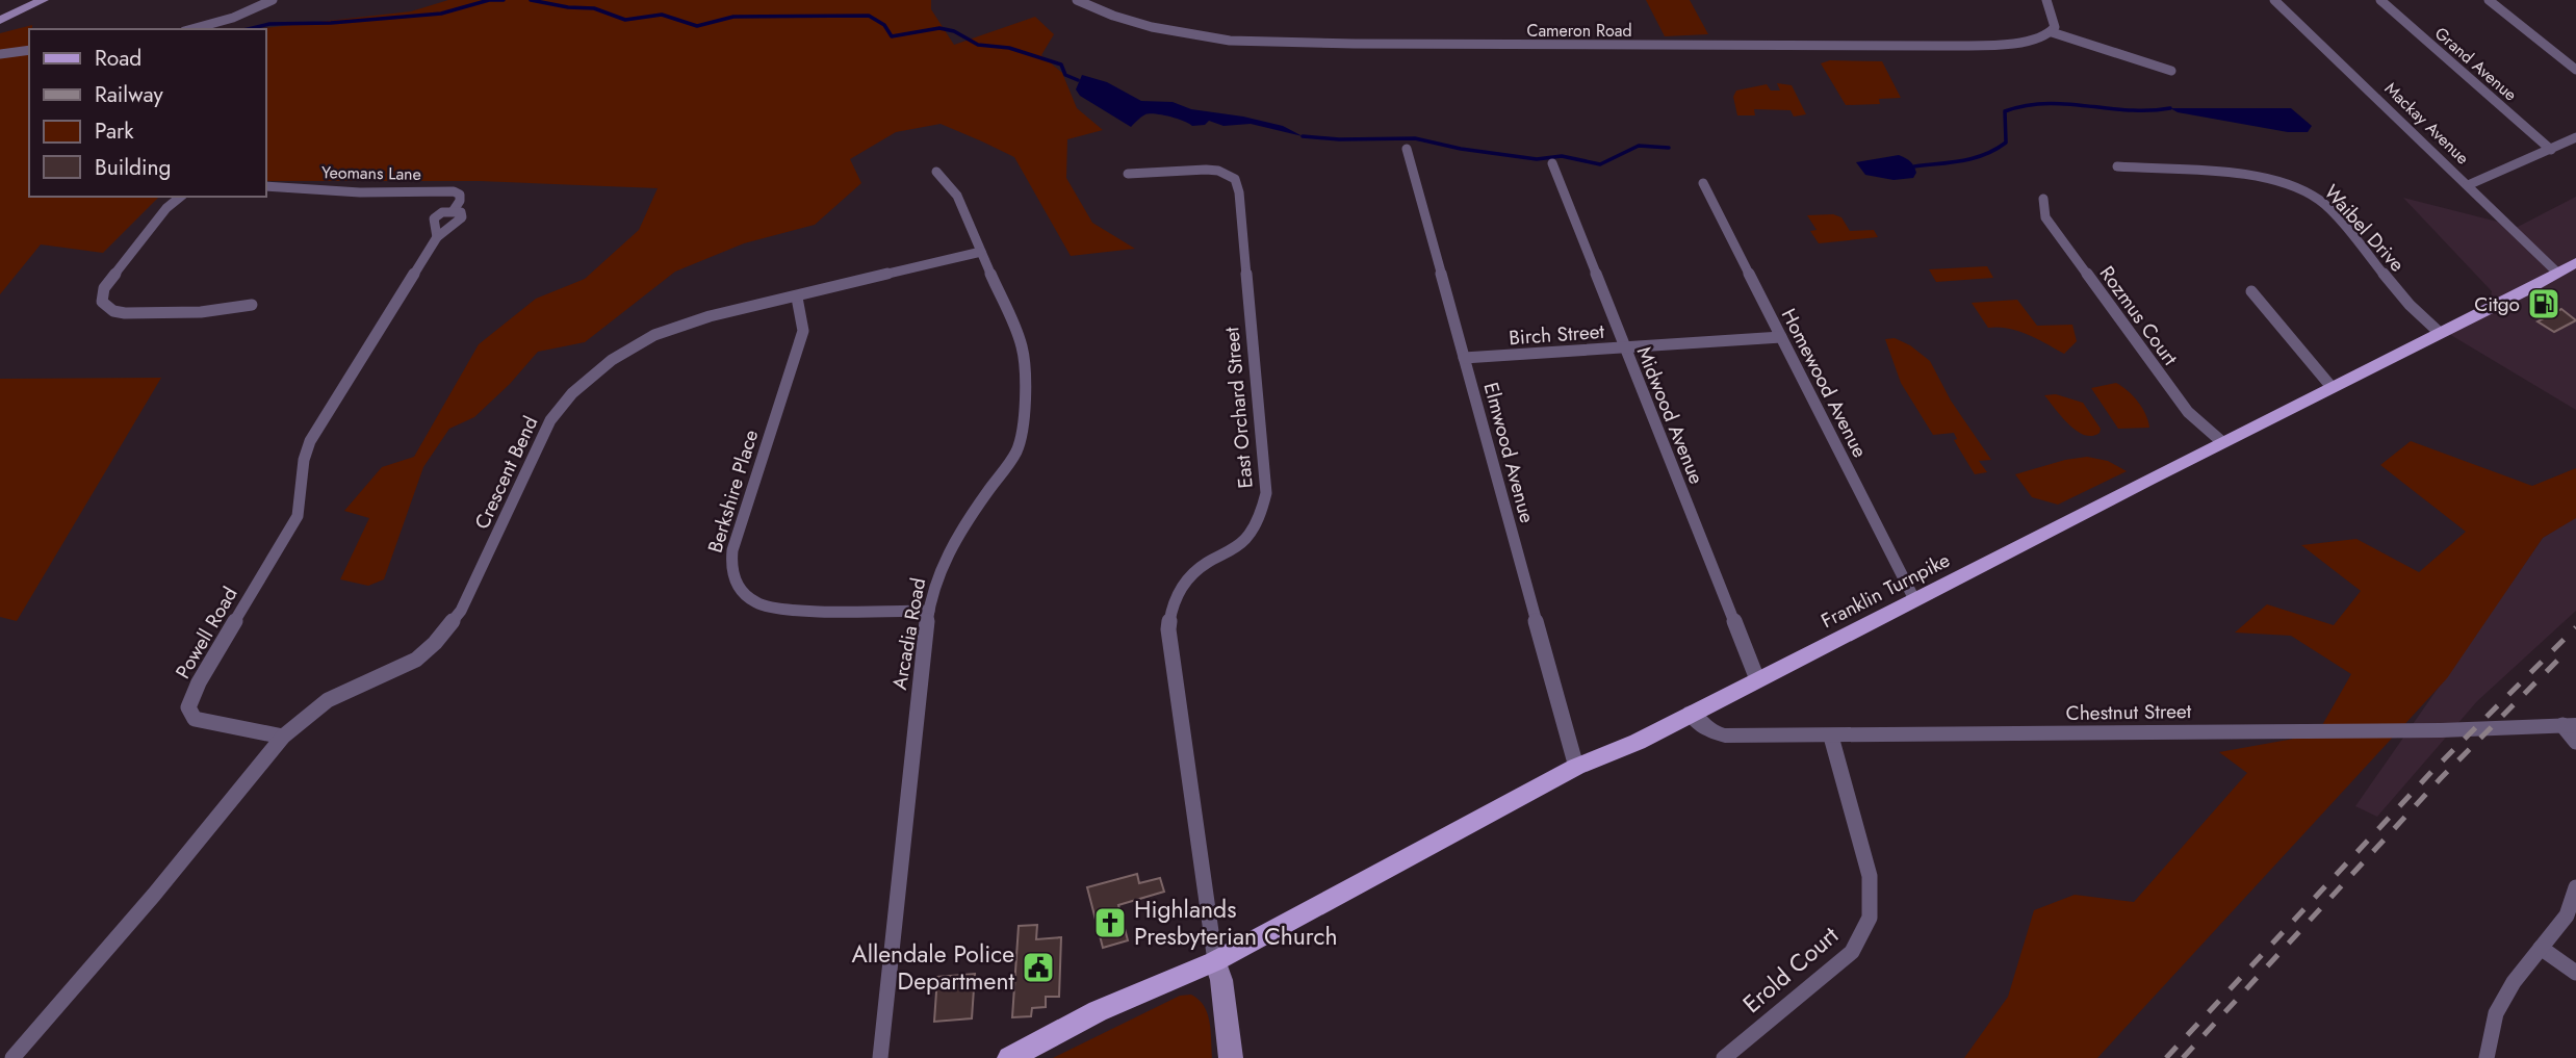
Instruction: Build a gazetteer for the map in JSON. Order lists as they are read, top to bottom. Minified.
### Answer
{"streets":{"main road":["Franklin Turnpike"],"street":["Cameron Road","Grand Avenue","Mackay Avenue","Yeomans Lane","Waibel Drive","Rozmus Court","Birch Street","Homewood Avenue","East Orchard Street","Midwood Avenue","Elmwood Avenue","Crescent Bend","Berkshire Place","Powell Road","Arcadia Road","Chestnut Street","Erold Court"]},"crossings":[["Mackay Avenue","Franklin Turnpike"],["Yeomans Lane","Powell Road"],["Waibel Drive","Franklin Turnpike"],["Rozmus Court","Franklin Turnpike"],["Birch Street","Homewood Avenue"],["Birch Street","Midwood Avenue"],["Birch Street","Elmwood Avenue"],["Homewood Avenue","Franklin Turnpike"],["East Orchard Street","Franklin Turnpike"],["Midwood Avenue","Franklin Turnpike"],["Elmwood Avenue","Franklin Turnpike"],["Crescent Bend","Berkshire Place"],["Crescent Bend","Powell Road"],["Crescent Bend","Arcadia Road"],["Berkshire Place","Arcadia Road"],["Franklin Turnpike","Chestnut Street"],["Chestnut Street","Erold Court"]],"places":{"fuel station":["Citgo"],"church":["Highlands Presbyterian Church"],"public building":["Allendale Police Department"]},"legend":["Road","Railway","Park","Building"]}
